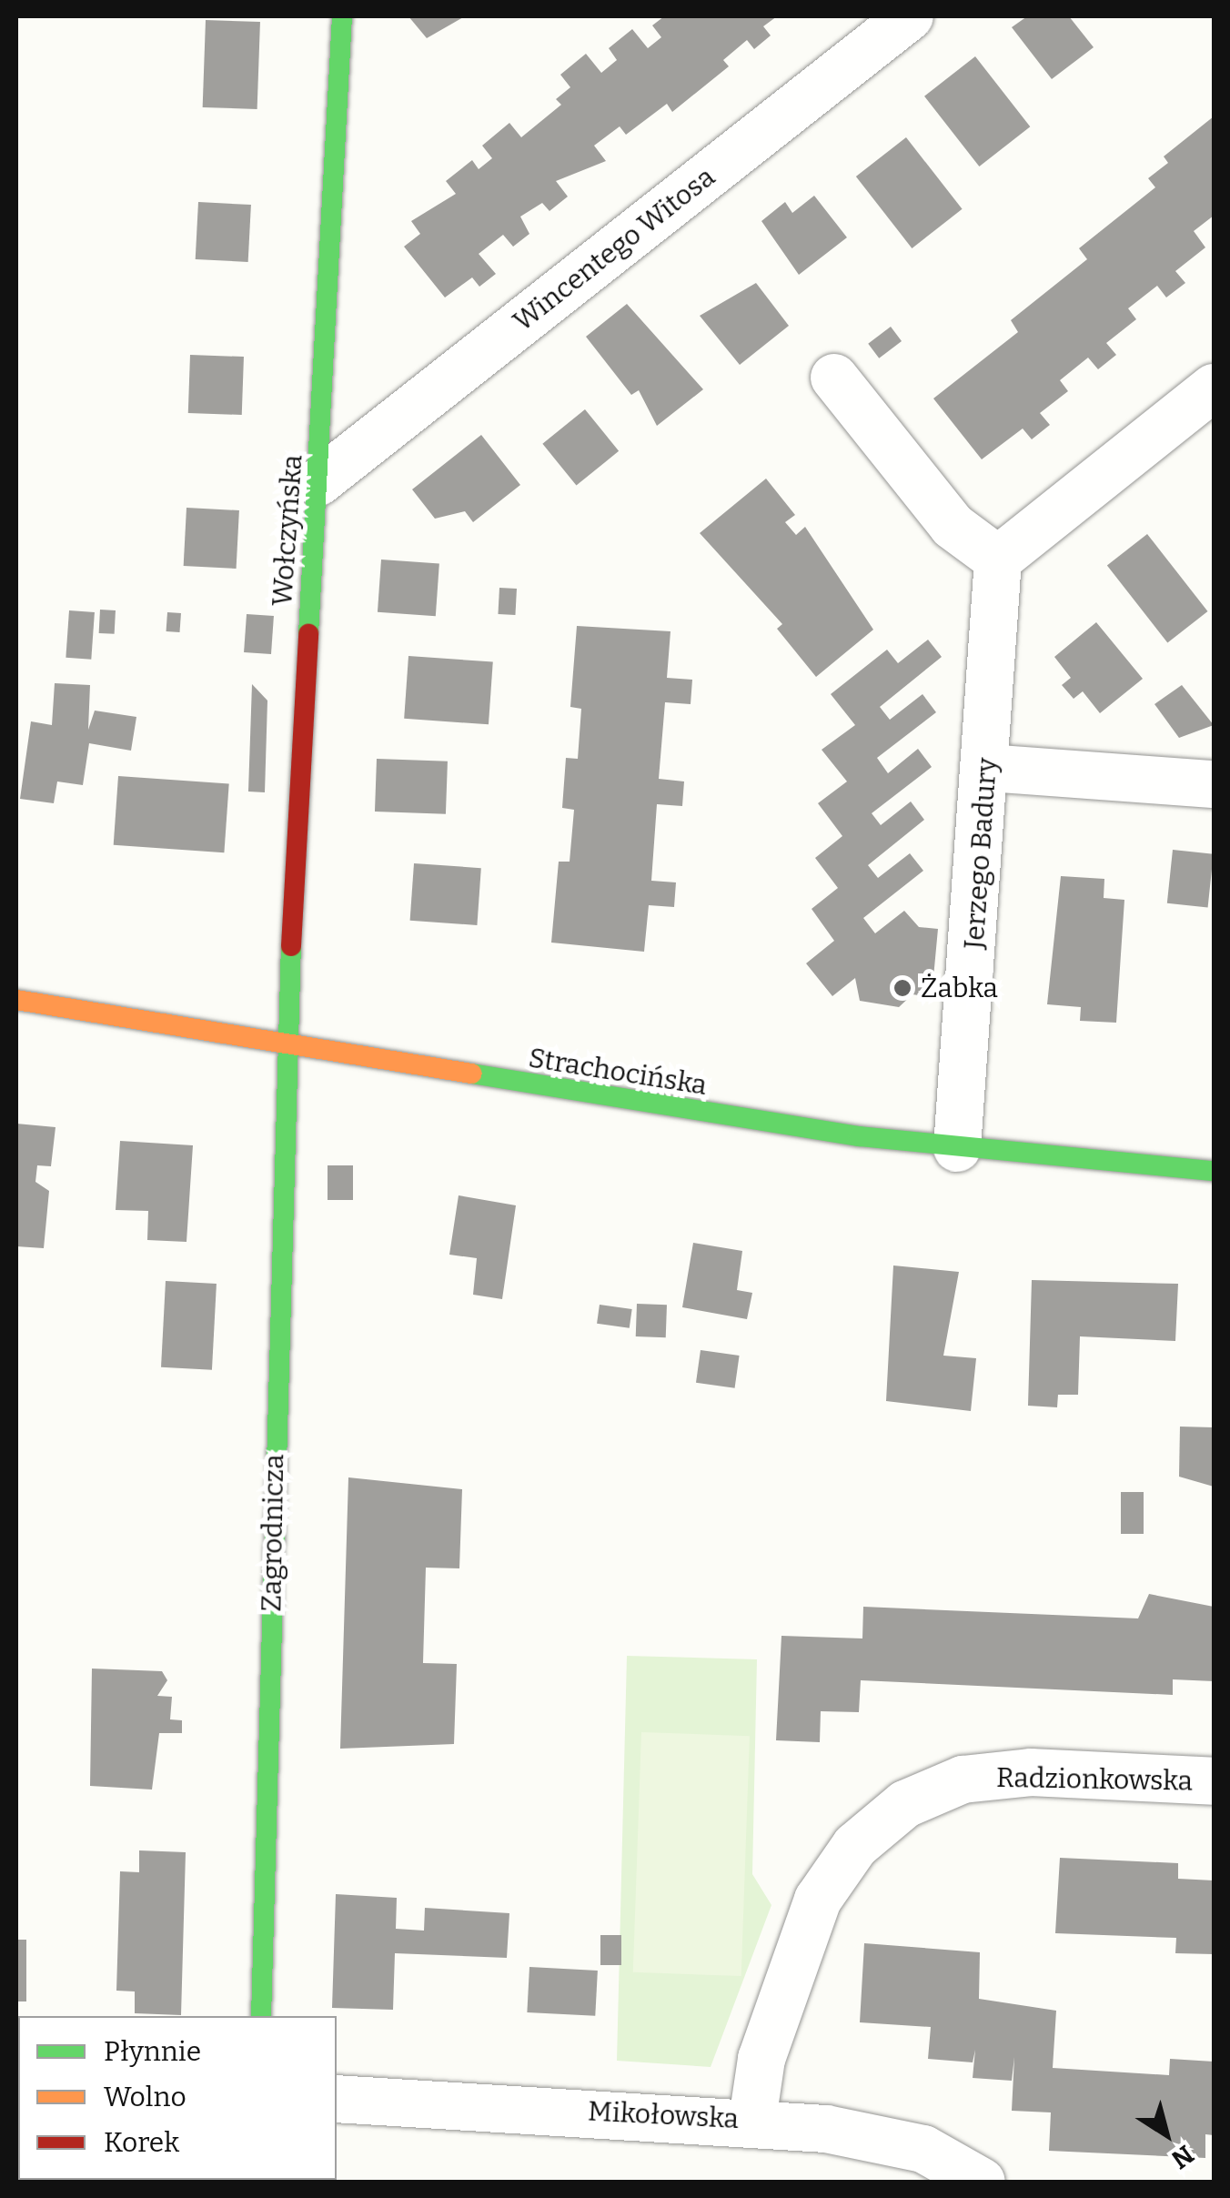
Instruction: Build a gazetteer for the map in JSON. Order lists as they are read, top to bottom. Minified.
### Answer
{"streets":{"street":["Wincentego Witosa","Wołczyńska","Jerzego Badury","Strachocińska","Zagrodnicza","Radzionkowska","Mikołowska"]},"crossings":[["Wincentego Witosa","Wołczyńska"],["Wołczyńska","Strachocińska"],["Wołczyńska","Zagrodnicza"],["Jerzego Badury","Strachocińska"],["Strachocińska","Zagrodnicza"],["Radzionkowska","Mikołowska"]],"places":["Żabka"],"legend":["Płynnie","Wolno","Korek"],"north":"bottom right"}
